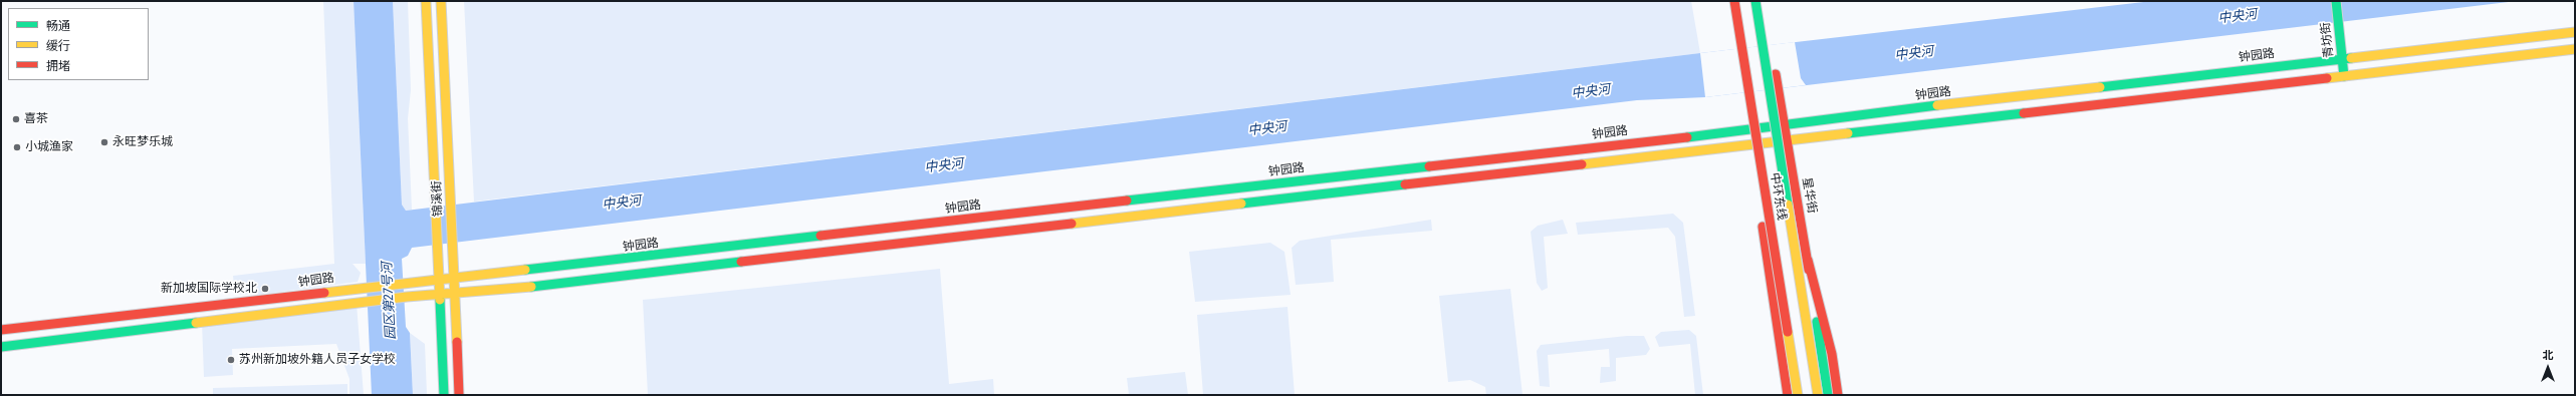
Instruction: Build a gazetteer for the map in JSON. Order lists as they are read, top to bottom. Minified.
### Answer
{"streets":{"main road":["青坊街","钟园路","星华街","中环东线","锦溪街"]},"crossings":[["青坊街","钟园路"],["钟园路","星华街"],["钟园路","锦溪街"]],"water":["中央河","园区第27号河"],"places":["喜茶","永旺梦乐城","小城渔家","新加坡国际学校北","苏州新加坡外籍人员子女学校"],"legend":["畅通","缓行","拥堵"],"north":"top"}
